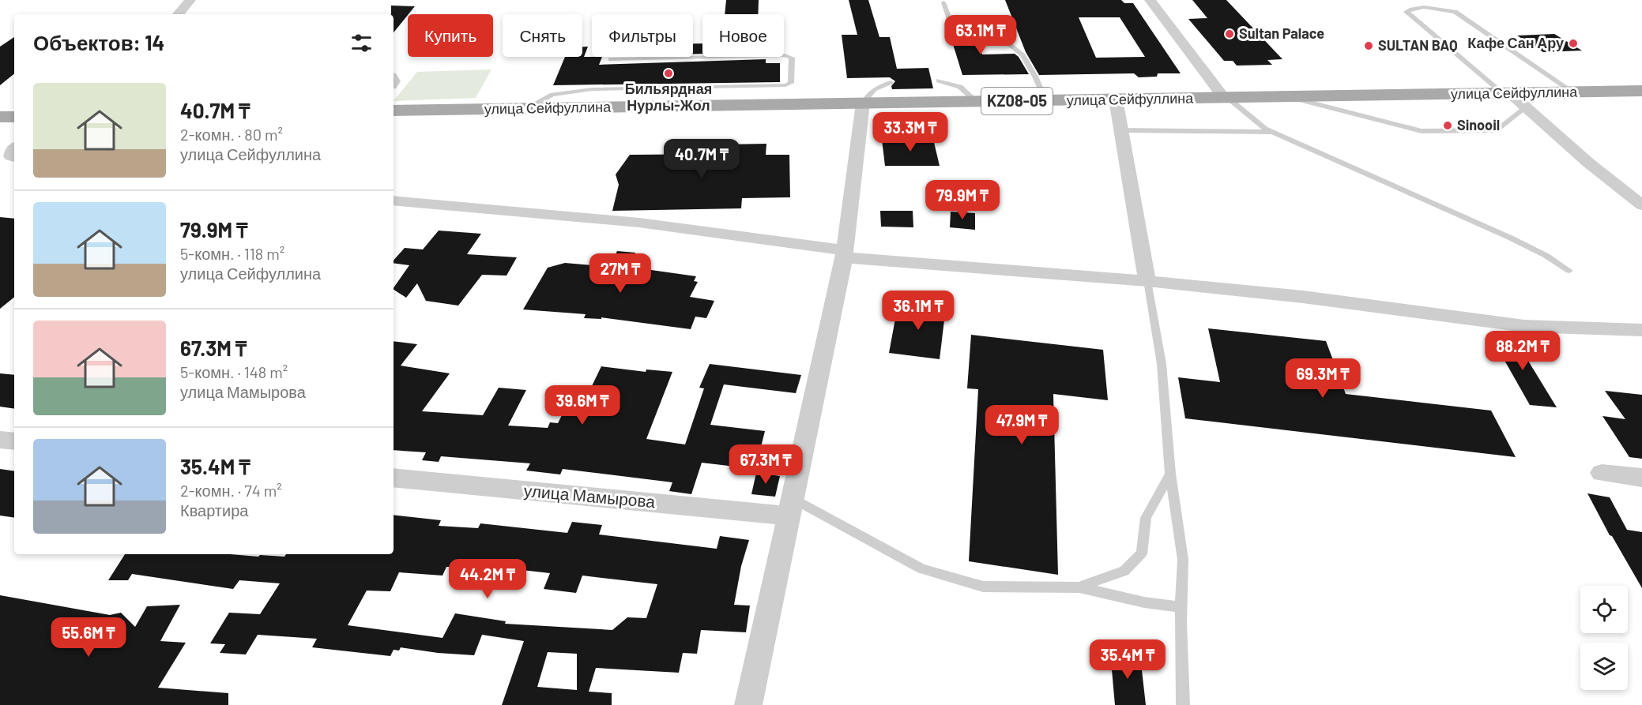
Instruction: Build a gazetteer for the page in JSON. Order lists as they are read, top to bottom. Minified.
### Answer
{"streets":{"main road":["улица Сейфуллина","KZ08-05"],"street":["улица Мамырова"]},"places":["Sultan Palace","Кафе Сан Ару","SULTAN BAQ","Бильярдная Нурлы-Жол","Sinooil"],"page":{"chip":["Купить","Снять","Фильтры","Новое"],"heading":"Объектов: 14","price":["63.1M ₸","33.3M ₸","40.7M ₸","79.9M ₸","27M ₸","36.1M ₸","88.2M ₸","69.3M ₸","39.6M ₸","47.9M ₸","67.3M ₸","44.2M ₸","55.6M ₸","35.4M ₸"],"list":[{"name":"40.7M ₸","note":"2-комн. · 80 m² · улица Сейфуллина"},{"name":"79.9M ₸","note":"5-комн. · 118 m² · улица Сейфуллина"},{"name":"67.3M ₸","note":"5-комн. · 148 m² · улица Мамырова"},{"name":"35.4M ₸","note":"2-комн. · 74 m² · Квартира"}]}}
